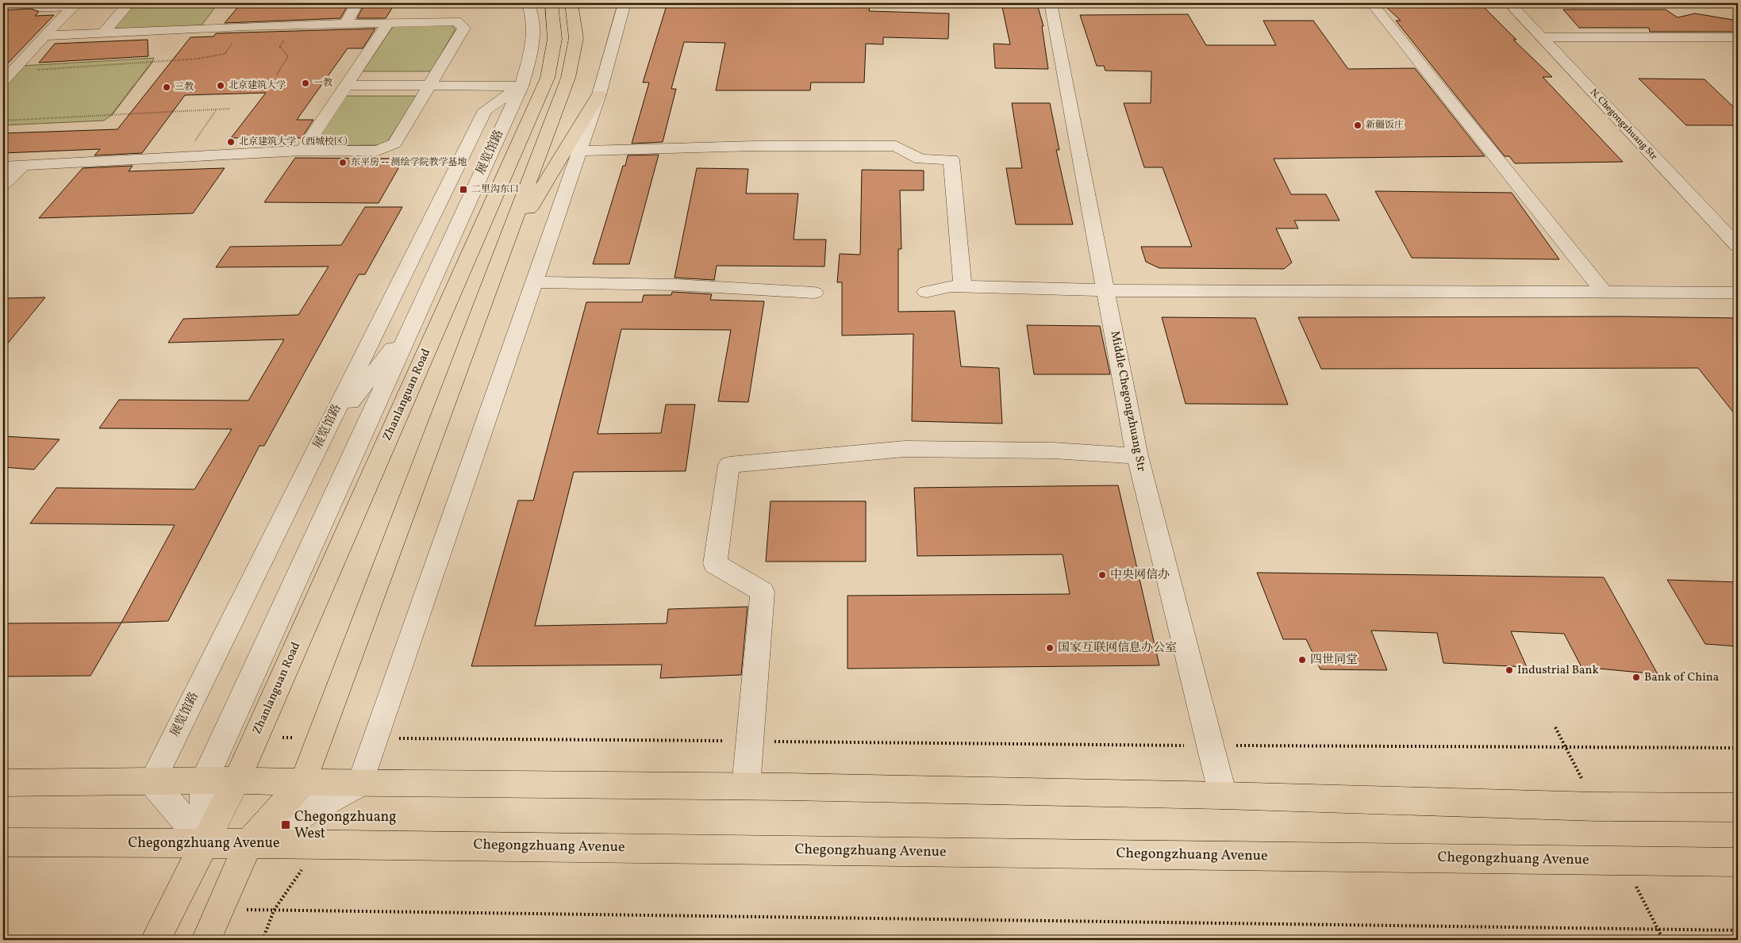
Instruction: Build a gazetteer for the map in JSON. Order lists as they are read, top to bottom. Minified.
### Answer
{"streets":{"main road":["Zhanlanguan Road","Chegongzhuang Avenue"],"street":["N. Chegongzhuang Str","展览馆路","Middle Chegongzhuang Str"]},"crossings":[["Zhanlanguan Road","Chegongzhuang Avenue"]],"places":{"other":["一教","北京建筑大学","三教","新疆饭庄","北京建筑大学（西城校区）","东平房 -- 测绘学院教学基地","中央网信办","国家互联网信息办公室","四世同堂","Industrial Bank","Bank of China"],"transit":["二里沟东口","Chegongzhuang West"]}}
